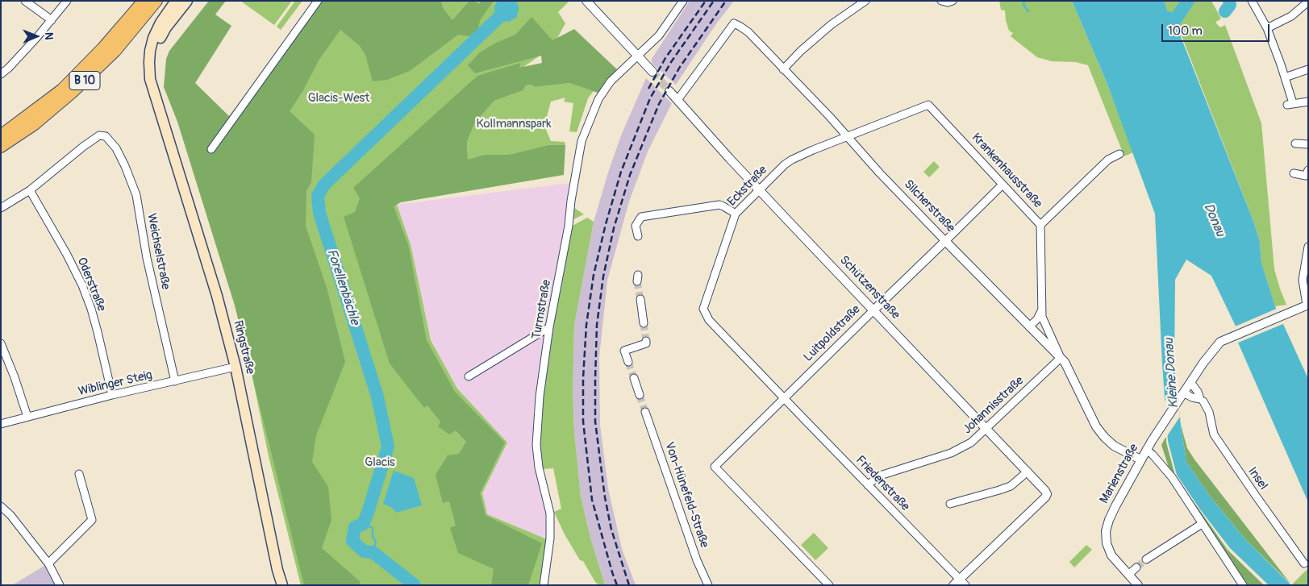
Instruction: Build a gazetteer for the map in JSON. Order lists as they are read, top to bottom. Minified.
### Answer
{"streets":{"highway":["B 10"],"main road":["Ringstraße"],"street":["Krankenhausstraße","Eckstraße","Silcherstraße","Weichselstraße","Oderstraße","Schützenstraße","Turmstraße","Luitpoldstraße","Wiblinger Steig","Johannisstraße","Marienstraße","Insel","Friedenstraße","Von-Hünefeld-Straße"]},"crossings":[["Krankenhausstraße","Eckstraße"],["Krankenhausstraße","Silcherstraße"],["Krankenhausstraße","Luitpoldstraße"],["Krankenhausstraße","Johannisstraße"],["Krankenhausstraße","Marienstraße"],["Eckstraße","Silcherstraße"],["Eckstraße","Schützenstraße"],["Eckstraße","Luitpoldstraße"],["Eckstraße","Friedenstraße"],["Silcherstraße","Schützenstraße"],["Silcherstraße","Luitpoldstraße"],["Silcherstraße","Johannisstraße"],["Weichselstraße","Oderstraße"],["Weichselstraße","Wiblinger Steig"],["Oderstraße","Wiblinger Steig"],["Schützenstraße","Luitpoldstraße"],["Schützenstraße","Johannisstraße"],["Schützenstraße","Friedenstraße"],["Luitpoldstraße","Friedenstraße"],["Ringstraße","Wiblinger Steig"],["Johannisstraße","Friedenstraße"]],"water":["Donau","Forellenbächle","Kleine Donau"],"parks":["Glacis-West","Kollmannspark","Glacis"],"scale_bar":"100 m","north":"right"}
